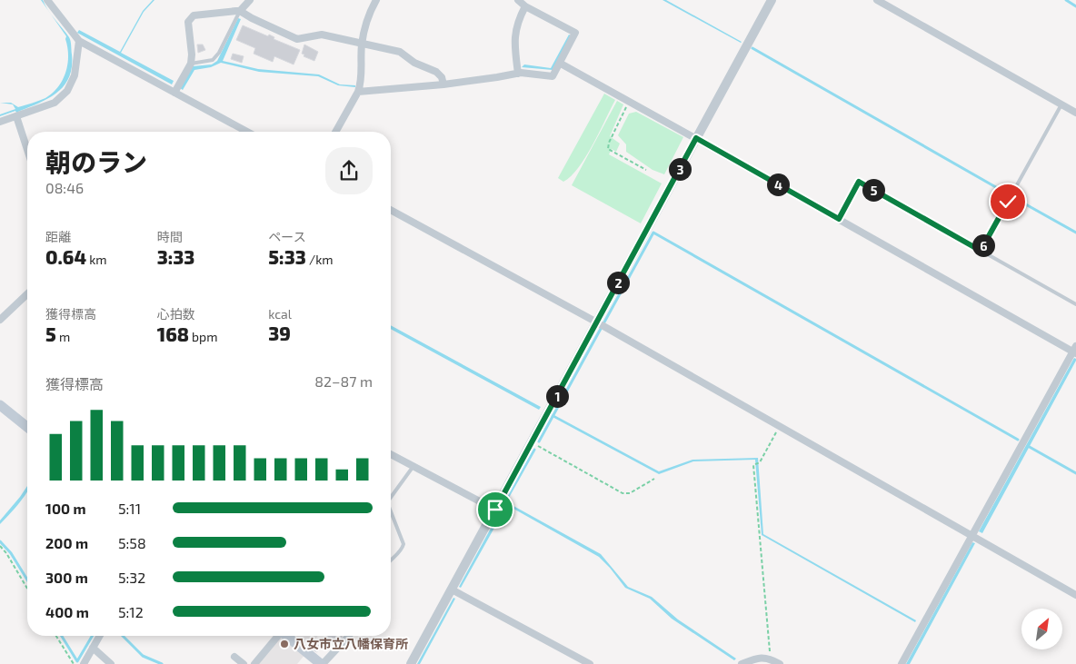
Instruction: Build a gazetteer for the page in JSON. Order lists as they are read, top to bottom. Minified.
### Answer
{"places":["八女市立八幡保育所"],"north":"top right","page":{"heading":["朝のラン","08:46"],"pins":["3","4","5","6","2","1"],"stats":[["距離","0.64 km"],["時間","3:33"],["ペース","5:33 /km"],["獲得標高","5 m"],["心拍数","168 bpm"],["kcal","39"]],"chart":["獲得標高","82–87 m"],"list":[{"name":"100 m","note":"5:11"},{"name":"200 m","note":"5:58"},{"name":"300 m","note":"5:32"},{"name":"400 m","note":"5:12"}]}}
